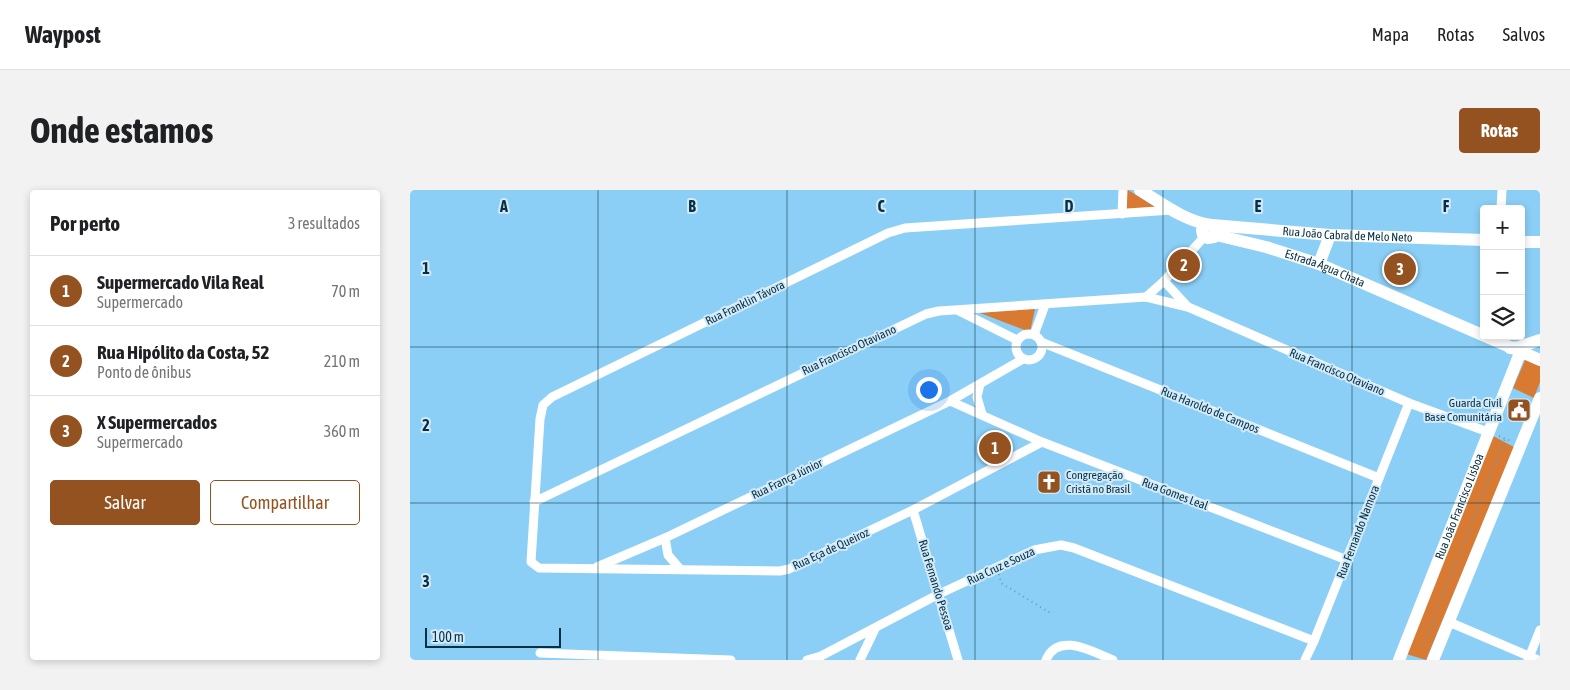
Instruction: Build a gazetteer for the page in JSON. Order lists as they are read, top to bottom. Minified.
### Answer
{"streets":{"street":["Rua João Cabral de Melo Neto","Estrada Água Chata","Rua Franklin Távora","Rua Francisco Otaviano","Rua Haroldo de Campos","Rua França Júnior","Rua Gomes Leal","Rua João Francisco Lisboa","Rua Fernando Namora","Rua Eça de Queiroz","Rua Cruz e Souza","Rua Fernando Pessoa"]},"crossings":[["Rua João Cabral de Melo Neto","Estrada Água Chata"],["Estrada Água Chata","Rua João Francisco Lisboa"],["Rua Franklin Távora","Rua Francisco Otaviano"],["Rua Franklin Távora","Rua Eça de Queiroz"],["Rua Francisco Otaviano","Rua João Francisco Lisboa"],["Rua Francisco Otaviano","Rua Fernando Namora"],["Rua Haroldo de Campos","Rua França Júnior"],["Rua Haroldo de Campos","Rua Fernando Namora"],["Rua França Júnior","Rua Gomes Leal"],["Rua França Júnior","Rua Eça de Queiroz"],["Rua Gomes Leal","Rua Fernando Namora"],["Rua Gomes Leal","Rua Eça de Queiroz"],["Rua Fernando Namora","Rua Cruz e Souza"],["Rua Eça de Queiroz","Rua Fernando Pessoa"],["Rua Cruz e Souza","Rua Fernando Pessoa"]],"places":{"public building":["Guarda Cívil Base Comunitária"],"church":["Congregação Cristã no Brasil"]},"scale_bar":"100 m","page":{"header":"Waypost","nav":["Mapa","Rotas","Salvos"],"buttons":["Rotas",["Salvar","Compartilhar"]],"title":"Onde estamos","heading":["Por perto","3 resultados"],"map_buttons":["+","−"],"pins":["2","3","1"],"list":[{"mark":"1","name":"Supermercado Vila Real","note":"Supermercado","value":"70 m"},{"mark":"2","name":"Rua Hipólito da Costa, 52","note":"Ponto de ônibus","value":"210 m"},{"mark":"3","name":"X Supermercados","note":"Supermercado","value":"360 m"}],"scale":"100 m"},"grid":{"columns":["A","B","C","D","E","F"],"rows":["1","2","3"]}}
